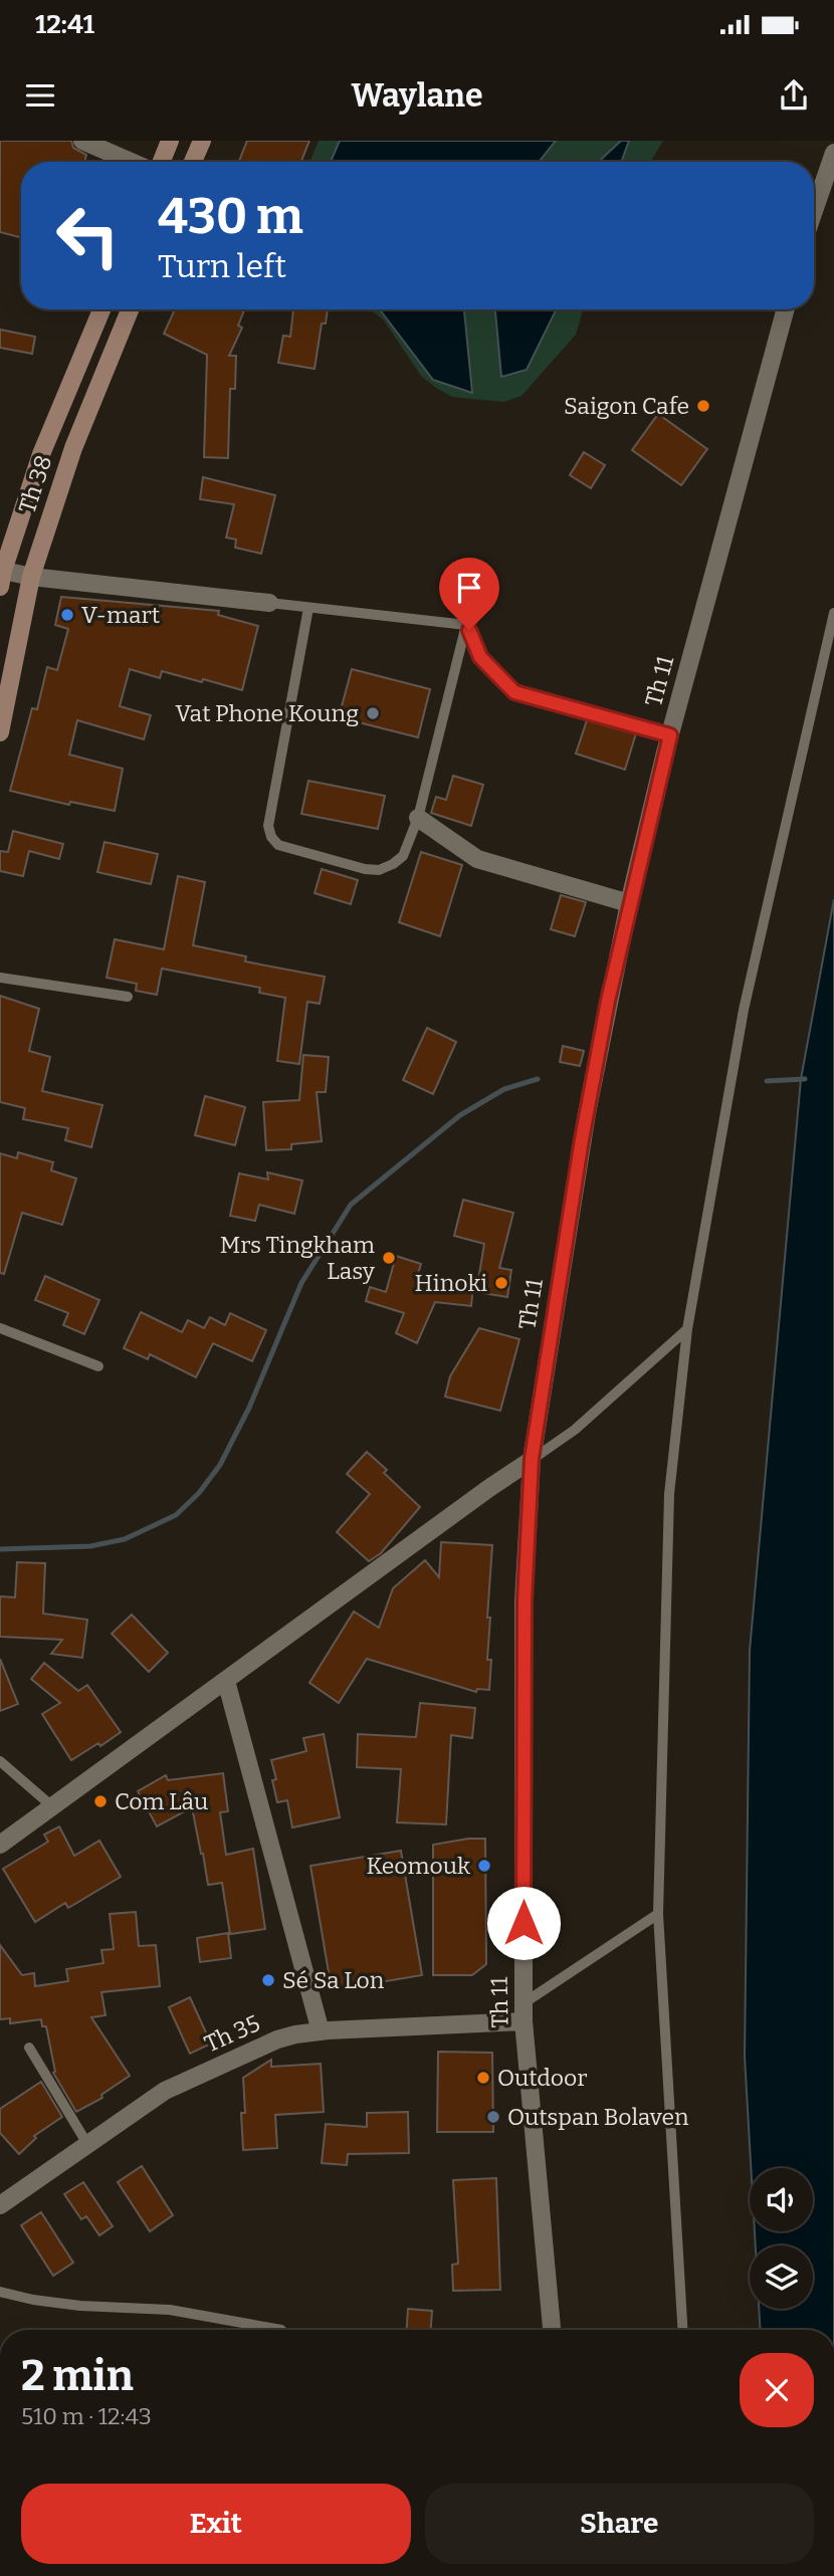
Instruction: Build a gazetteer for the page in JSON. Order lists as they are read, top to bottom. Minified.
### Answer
{"streets":{"street":["Th 38","Th 11","Th 35"]},"crossings":[["Th 11","Th 35"]],"places":["Saigon Cafe","V-mart","Vat Phone Koung","Mrs Tingkham Lasy","Hinoki","Com Lâu","Keomouk","Sé Sa Lon","Outdoor","Outspan Bolaven"],"page":{"status":"12:41","header":"Waylane","turn":["430 m","Turn left"],"heading":["2 min","510 m · 12:43"],"buttons":["Exit","Share"]}}
